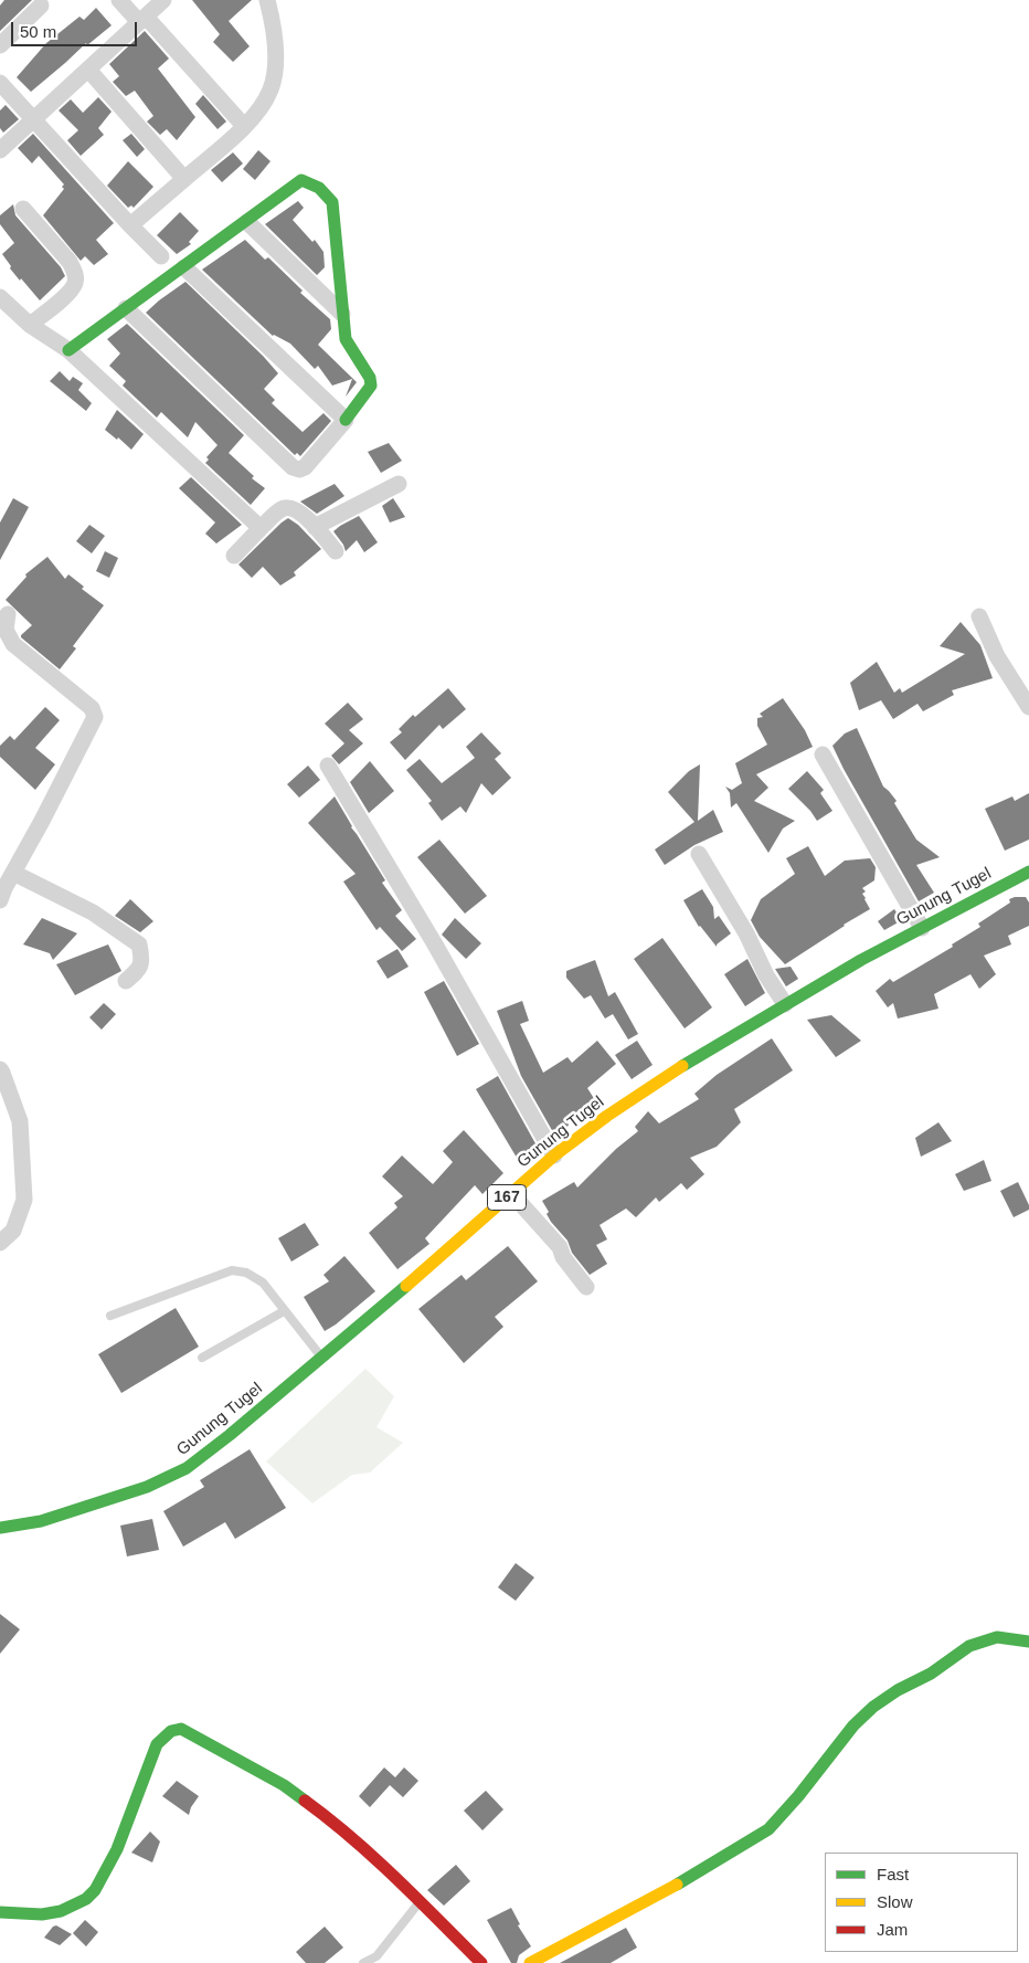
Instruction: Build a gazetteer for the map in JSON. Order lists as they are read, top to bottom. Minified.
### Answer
{"streets":{"street":["Gunung Tugel","167"]},"legend":["Fast","Slow","Jam"],"scale_bar":"50 m"}
